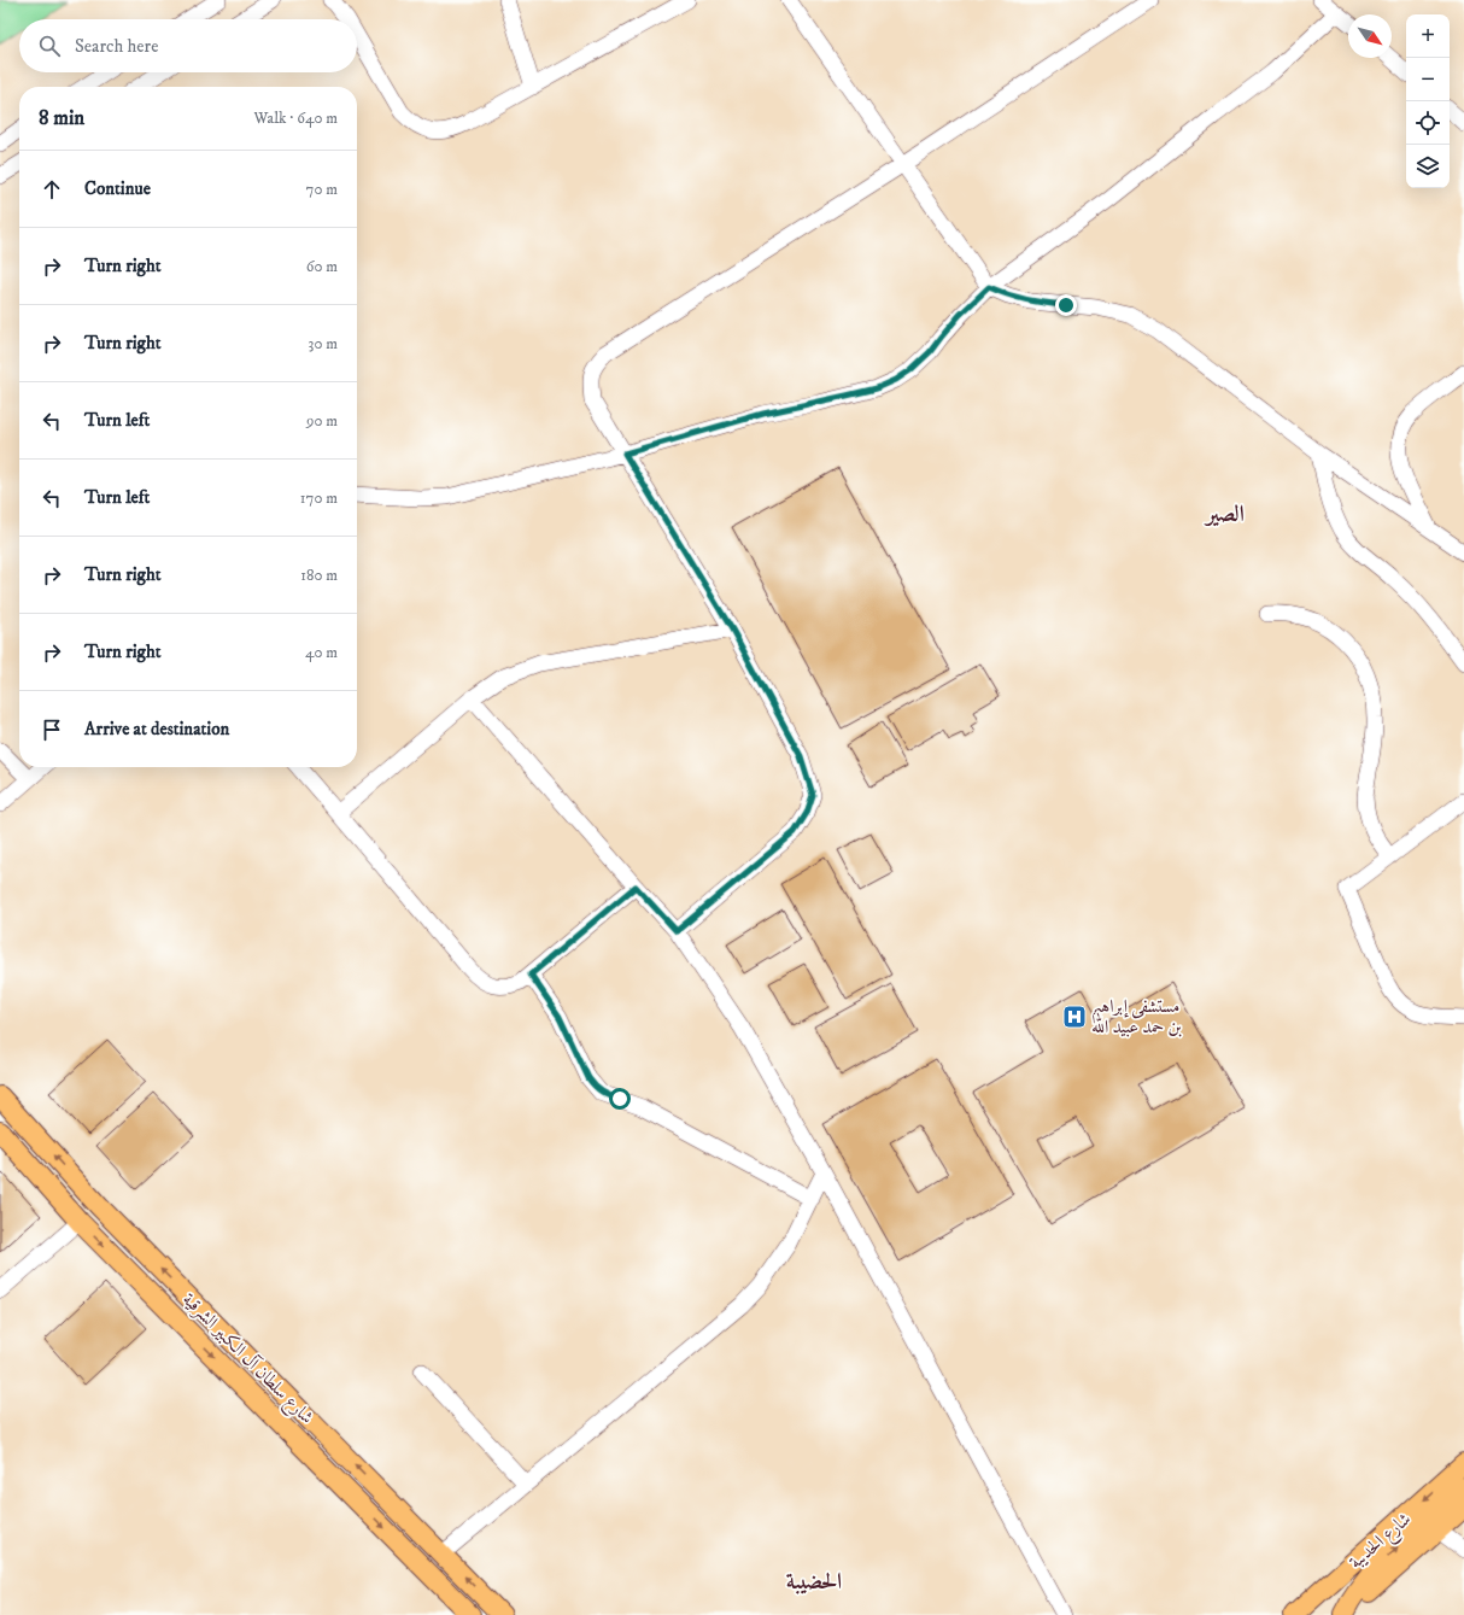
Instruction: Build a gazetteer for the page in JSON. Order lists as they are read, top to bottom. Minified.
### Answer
{"streets":{"main road":["شارع سلطان آل الكبير الشرقية","شارع الحديبة"]},"districts":["الصير","الحضيبة"],"places":{"hospital":["مستشفى إبراهيم بن حمد عبيد الله"]},"north":"bottom right","page":{"map_buttons":["+","−"],"search":"Search here","heading":["8 min","Walk · 640 m"],"list":[["Continue","70 m"],["Turn right","60 m"],["Turn right","30 m"],["Turn left","90 m"],["Turn left","170 m"],["Turn right","180 m"],["Turn right","40 m"],"Arrive at destination"]}}
